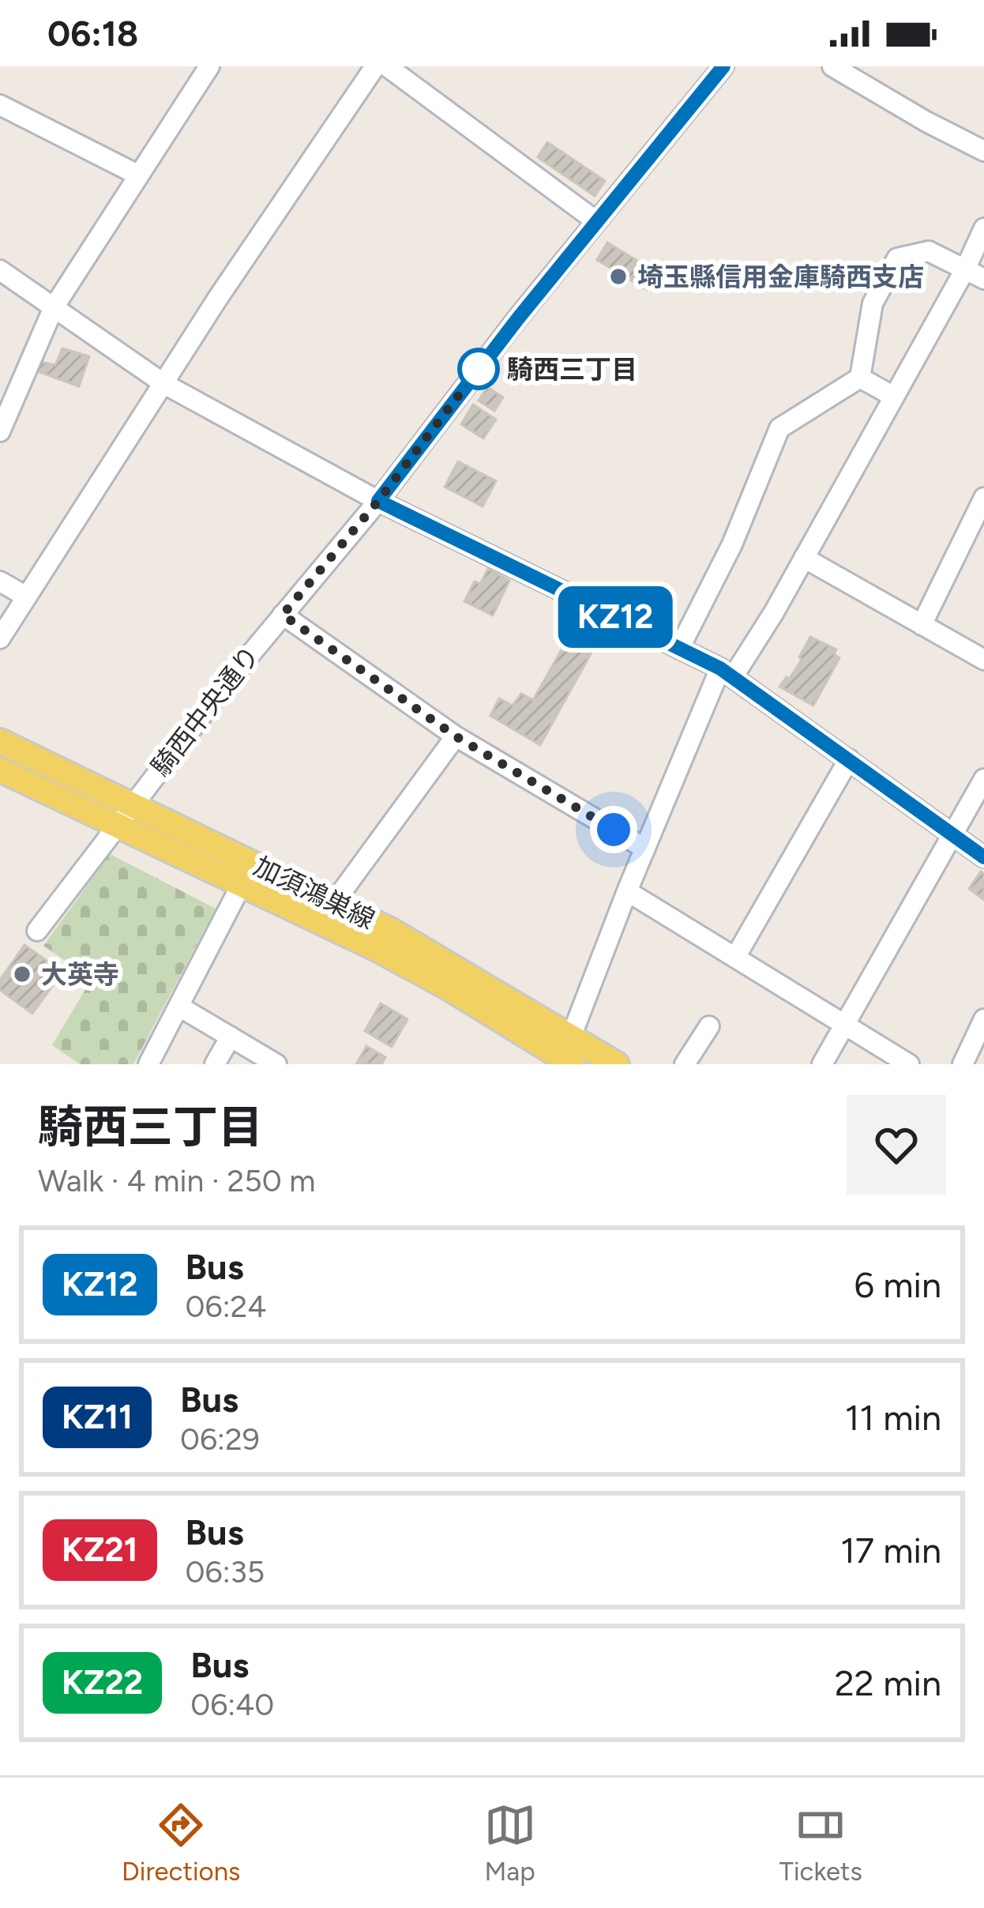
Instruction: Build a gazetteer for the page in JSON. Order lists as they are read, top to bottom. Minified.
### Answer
{"streets":{"main road":["加須鴻巣線"],"street":["騎西中央通り"]},"crossings":[["騎西中央通り","加須鴻巣線"]],"places":["埼玉縣信用金庫騎西支店","騎西三丁目","大英寺"],"lines":["bus line KZ12"],"page":{"status":"06:18","on_map":"KZ12","heading":["騎西三丁目","Walk · 4 min · 250 m"],"list":[{"mark":"KZ12","name":"Bus","note":"06:24","value":"6 min"},{"mark":"KZ11","name":"Bus","note":"06:29","value":"11 min"},{"mark":"KZ21","name":"Bus","note":"06:35","value":"17 min"},{"mark":"KZ22","name":"Bus","note":"06:40","value":"22 min"}],"tabs":["Directions","Map","Tickets"]}}
